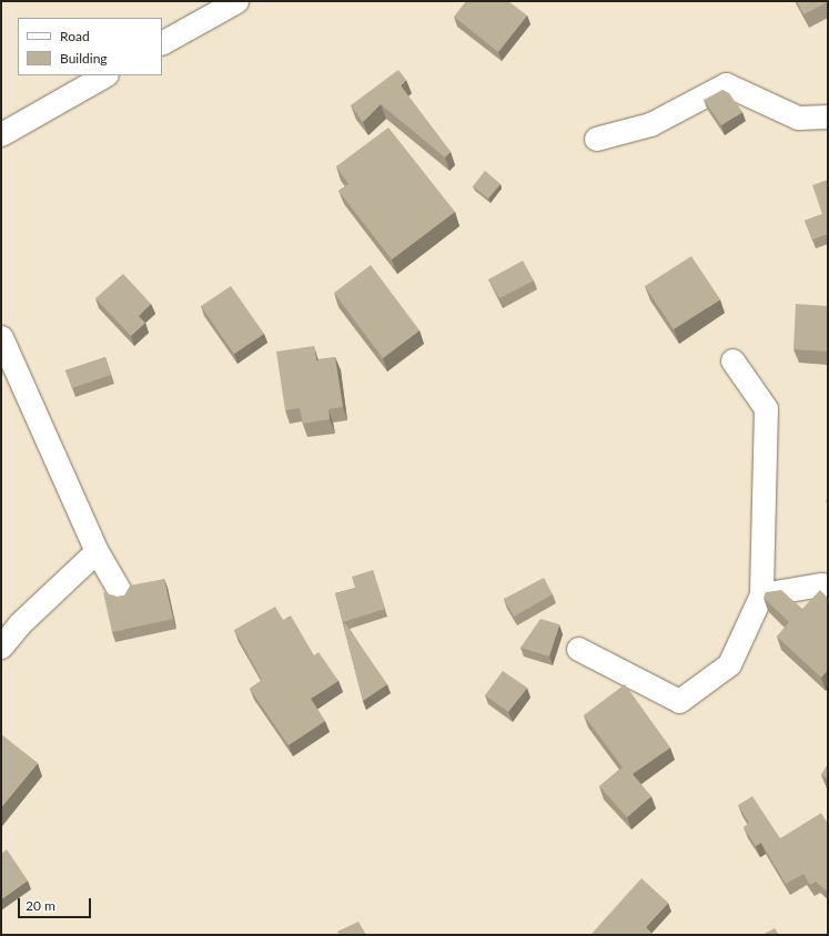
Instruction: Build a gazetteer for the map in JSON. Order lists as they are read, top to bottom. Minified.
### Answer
{"legend":["Road","Building"],"scale_bar":"20 m"}
